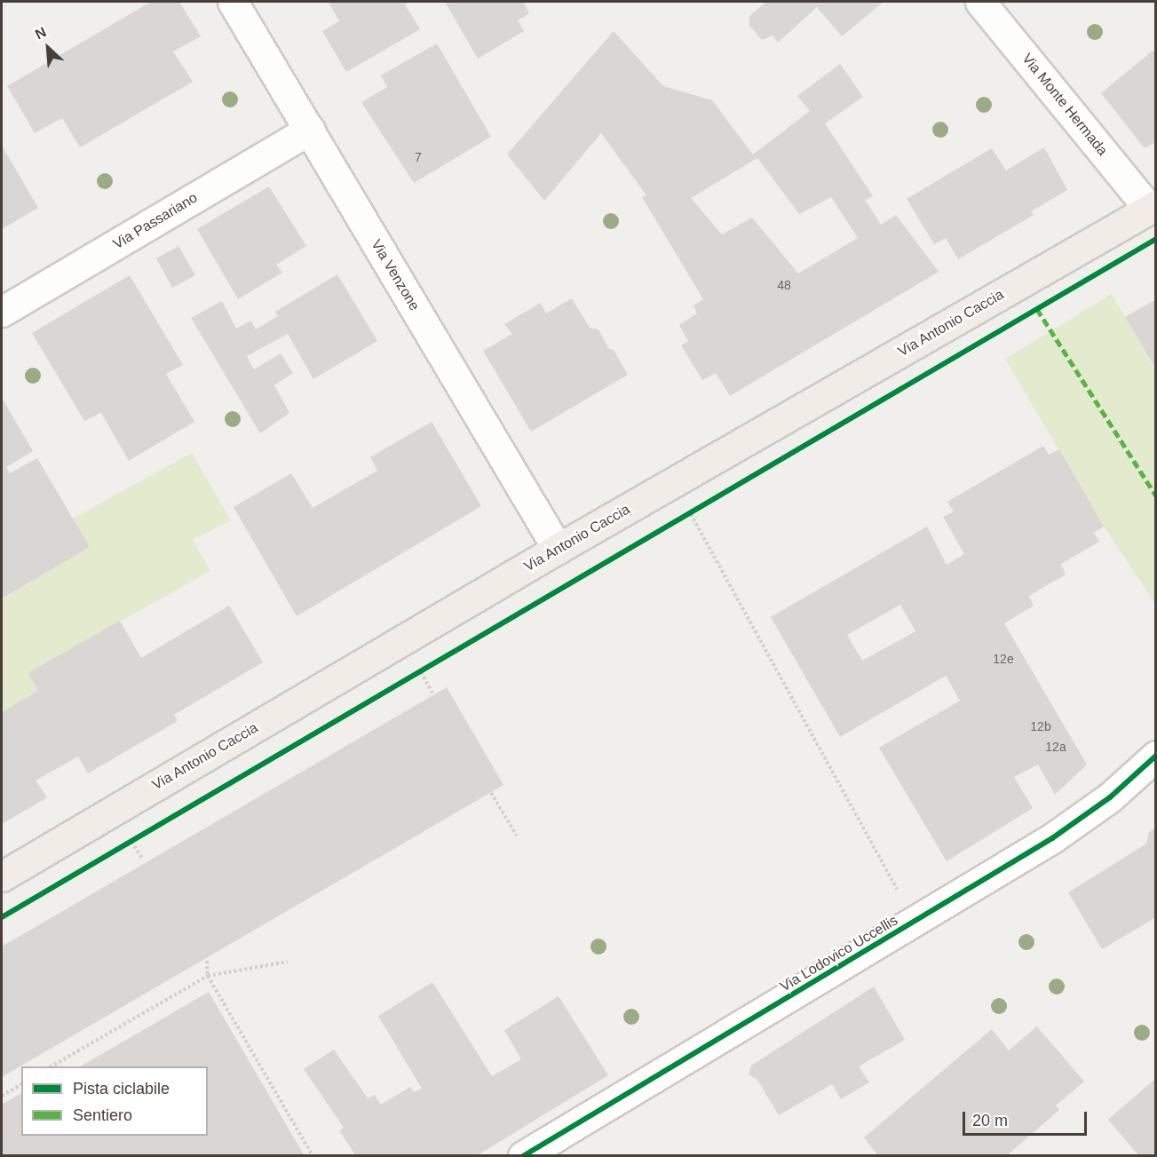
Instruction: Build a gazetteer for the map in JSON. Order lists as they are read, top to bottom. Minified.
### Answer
{"streets":{"main road":["Via Antonio Caccia"],"street":["Via Monte Hermada","Via Passariano","Via Venzone","Via Lodovico Uccellis"]},"crossings":[["Via Monte Hermada","Via Antonio Caccia"],["Via Passariano","Via Venzone"],["Via Venzone","Via Antonio Caccia"]],"house_numbers":["7","48","12e","12b","12a"],"legend":["Pista ciclabile","Sentiero"],"scale_bar":"20 m","north":"top left"}
